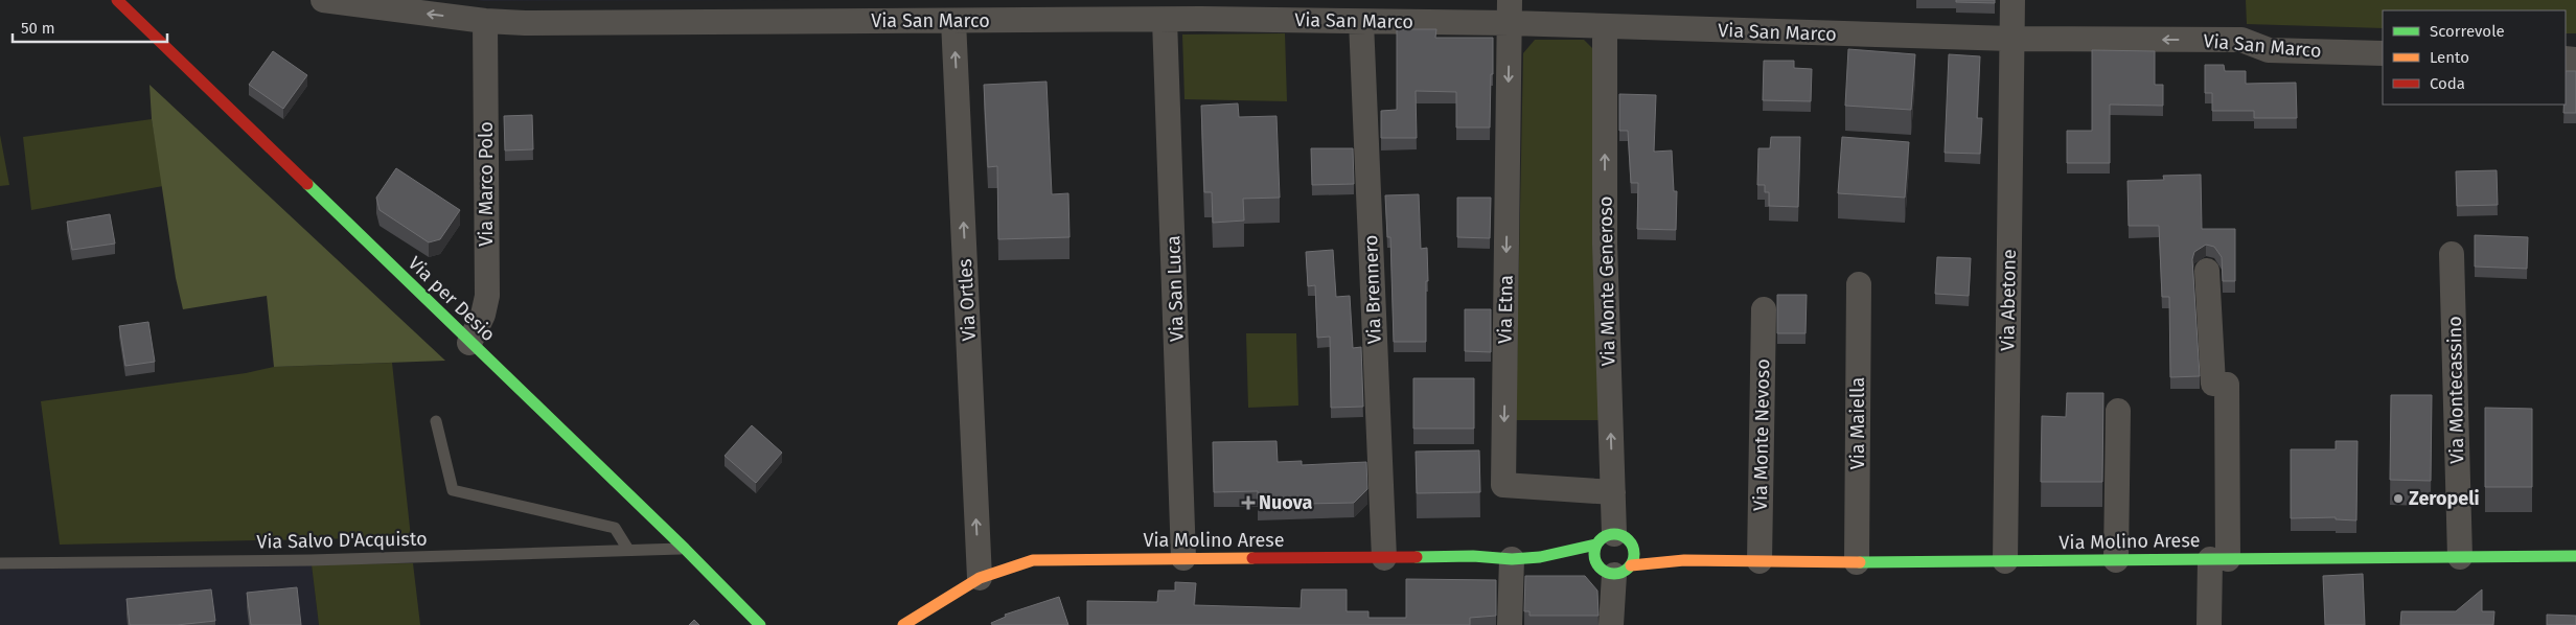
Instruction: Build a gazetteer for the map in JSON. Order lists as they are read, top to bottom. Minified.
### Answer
{"streets":{"street":["Via San Marco","Via Marco Polo","Via Monte Generoso","Via San Luca","Via Brennero","Via per Desio","Via Ortles","Via Abetone","Via Etna","Via Montecassino","Via Maiella","Via Monte Nevoso","Via Molino Arese"],"lane":["Via Salvo D'Acquisto"]},"crossings":[["Via San Marco","Via Marco Polo"],["Via San Marco","Via Monte Generoso"],["Via San Marco","Via San Luca"],["Via San Marco","Via Brennero"],["Via San Marco","Via Ortles"],["Via San Marco","Via Abetone"],["Via San Marco","Via Etna"],["Via Marco Polo","Via per Desio"],["Via Monte Generoso","Via Etna"],["Via Monte Generoso","Via Molino Arese"],["Via San Luca","Via Molino Arese"],["Via Brennero","Via Molino Arese"],["Via per Desio","Via Salvo D'Acquisto"],["Via Ortles","Via Molino Arese"],["Via Abetone","Via Molino Arese"],["Via Montecassino","Via Molino Arese"],["Via Maiella","Via Molino Arese"],["Via Monte Nevoso","Via Molino Arese"]],"one_way":["Via Monte Generoso","Via Ortles","Via Etna"],"places":{"other":["Zeropeli"],"health":["Nuova"]},"legend":["Scorrevole","Lento","Coda"],"scale_bar":"50 m"}
